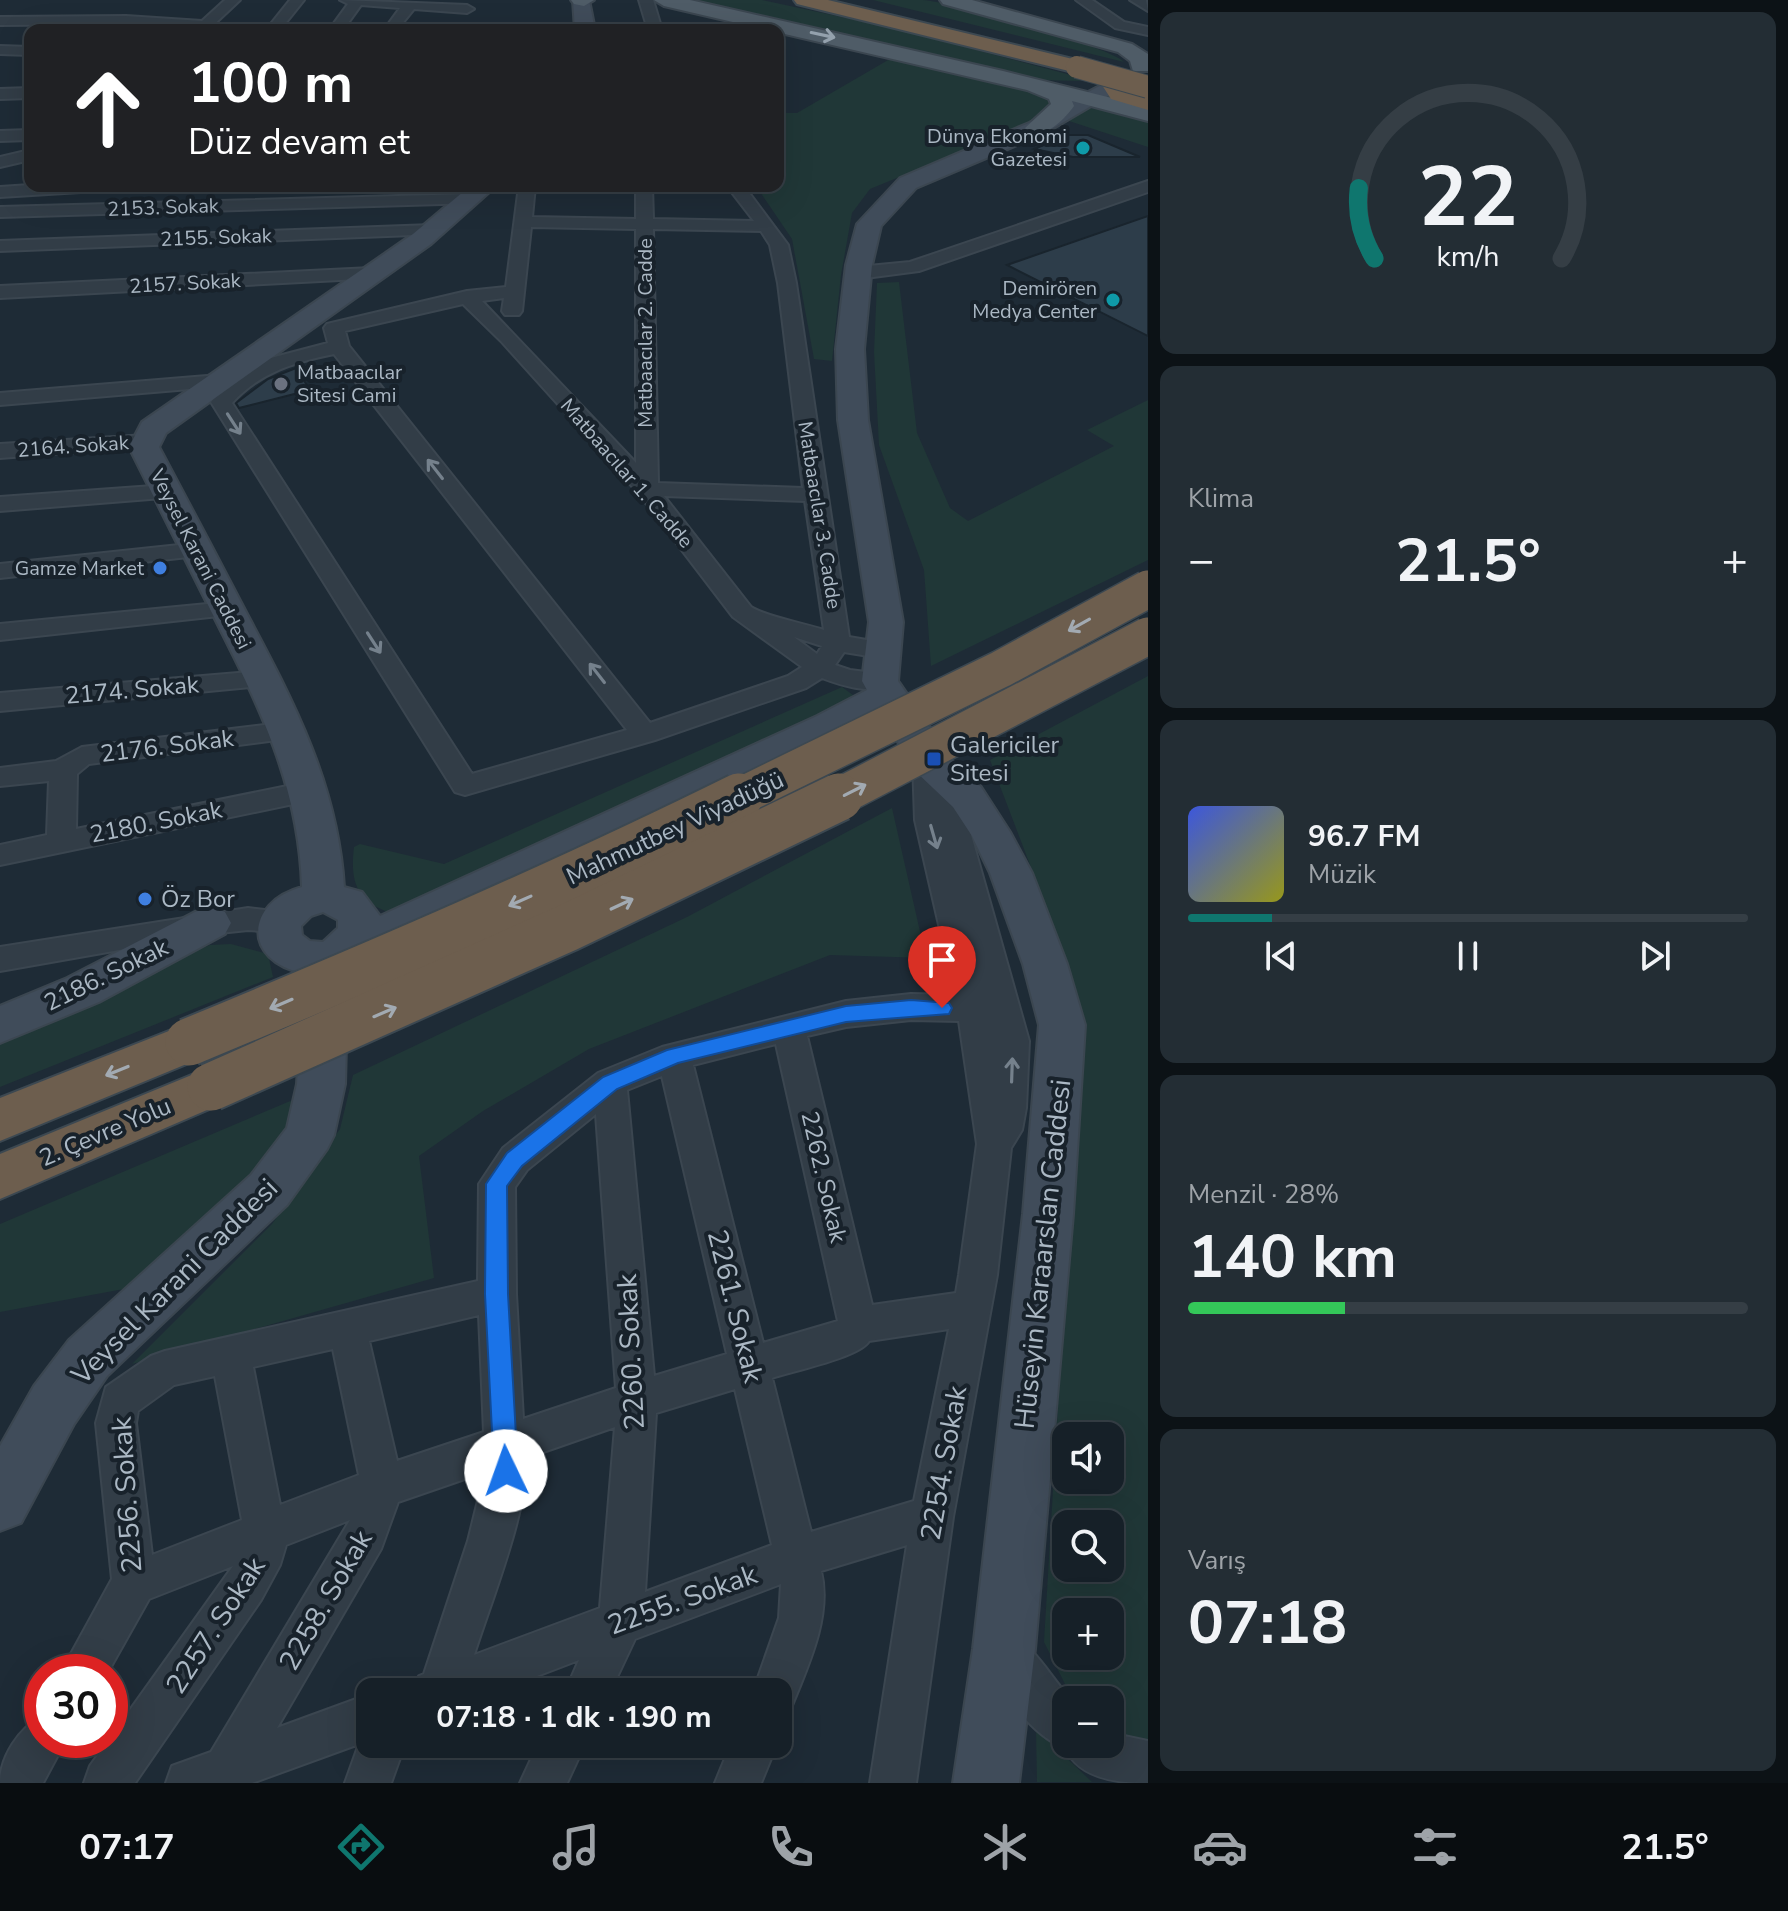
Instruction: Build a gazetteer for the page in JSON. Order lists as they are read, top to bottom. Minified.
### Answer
{"streets":{"highway":["Mahmutbey Viyadüğü","2. Çevre Yolu"],"main road":["Veysel Karani Caddesi","2186. Sokak","Hüseyin Karaarslan Caddesi"],"street":["2153. Sokak","2155. Sokak","2157. Sokak","Matbaacılar 2. Cadde","2164. Sokak","Matbaacılar 1. Cadde","Matbaacılar 3. Cadde","2174. Sokak","2176. Sokak","2180. Sokak","2262. Sokak","2261. Sokak","2260. Sokak","2254. Sokak","2256. Sokak","2255. Sokak","2258. Sokak","2257. Sokak"]},"crossings":[["2153. Sokak","Veysel Karani Caddesi"],["2155. Sokak","Veysel Karani Caddesi"],["2157. Sokak","Veysel Karani Caddesi"],["Matbaacılar 2. Cadde","Matbaacılar 1. Cadde"],["Matbaacılar 2. Cadde","Matbaacılar 3. Cadde"],["2164. Sokak","Veysel Karani Caddesi"],["Matbaacılar 1. Cadde","Matbaacılar 3. Cadde"],["Matbaacılar 1. Cadde","Hüseyin Karaarslan Caddesi"],["Veysel Karani Caddesi","2174. Sokak"],["Veysel Karani Caddesi","2176. Sokak"],["Veysel Karani Caddesi","2180. Sokak"],["Mahmutbey Viyadüğü","2. Çevre Yolu"],["Hüseyin Karaarslan Caddesi","2254. Sokak"],["2261. Sokak","2255. Sokak"],["2260. Sokak","2255. Sokak"],["2254. Sokak","2255. Sokak"],["2256. Sokak","2257. Sokak"]],"places":{"other":["Dünya Ekonomi Gazetesi","Demirören Medya Center","Matbaacılar Sitesi Cami","Gamze Market","Öz Bor"],"transit":["Galericiler Sitesi"]},"page":{"turn":["100 m","Düz devam et"],"tile":["Klima",["Menzil · 28%","140 km"],["Varış","07:18"]],"heat":["−","21.5°","+"],"song":["96.7 FM","Müzik"],"map_buttons":["+","−"],"limit":"30","trip":"07:18 · 1 dk · 190 m","tabs":["07:17","21.5°"],"gauge":["22","km/h"]}}
